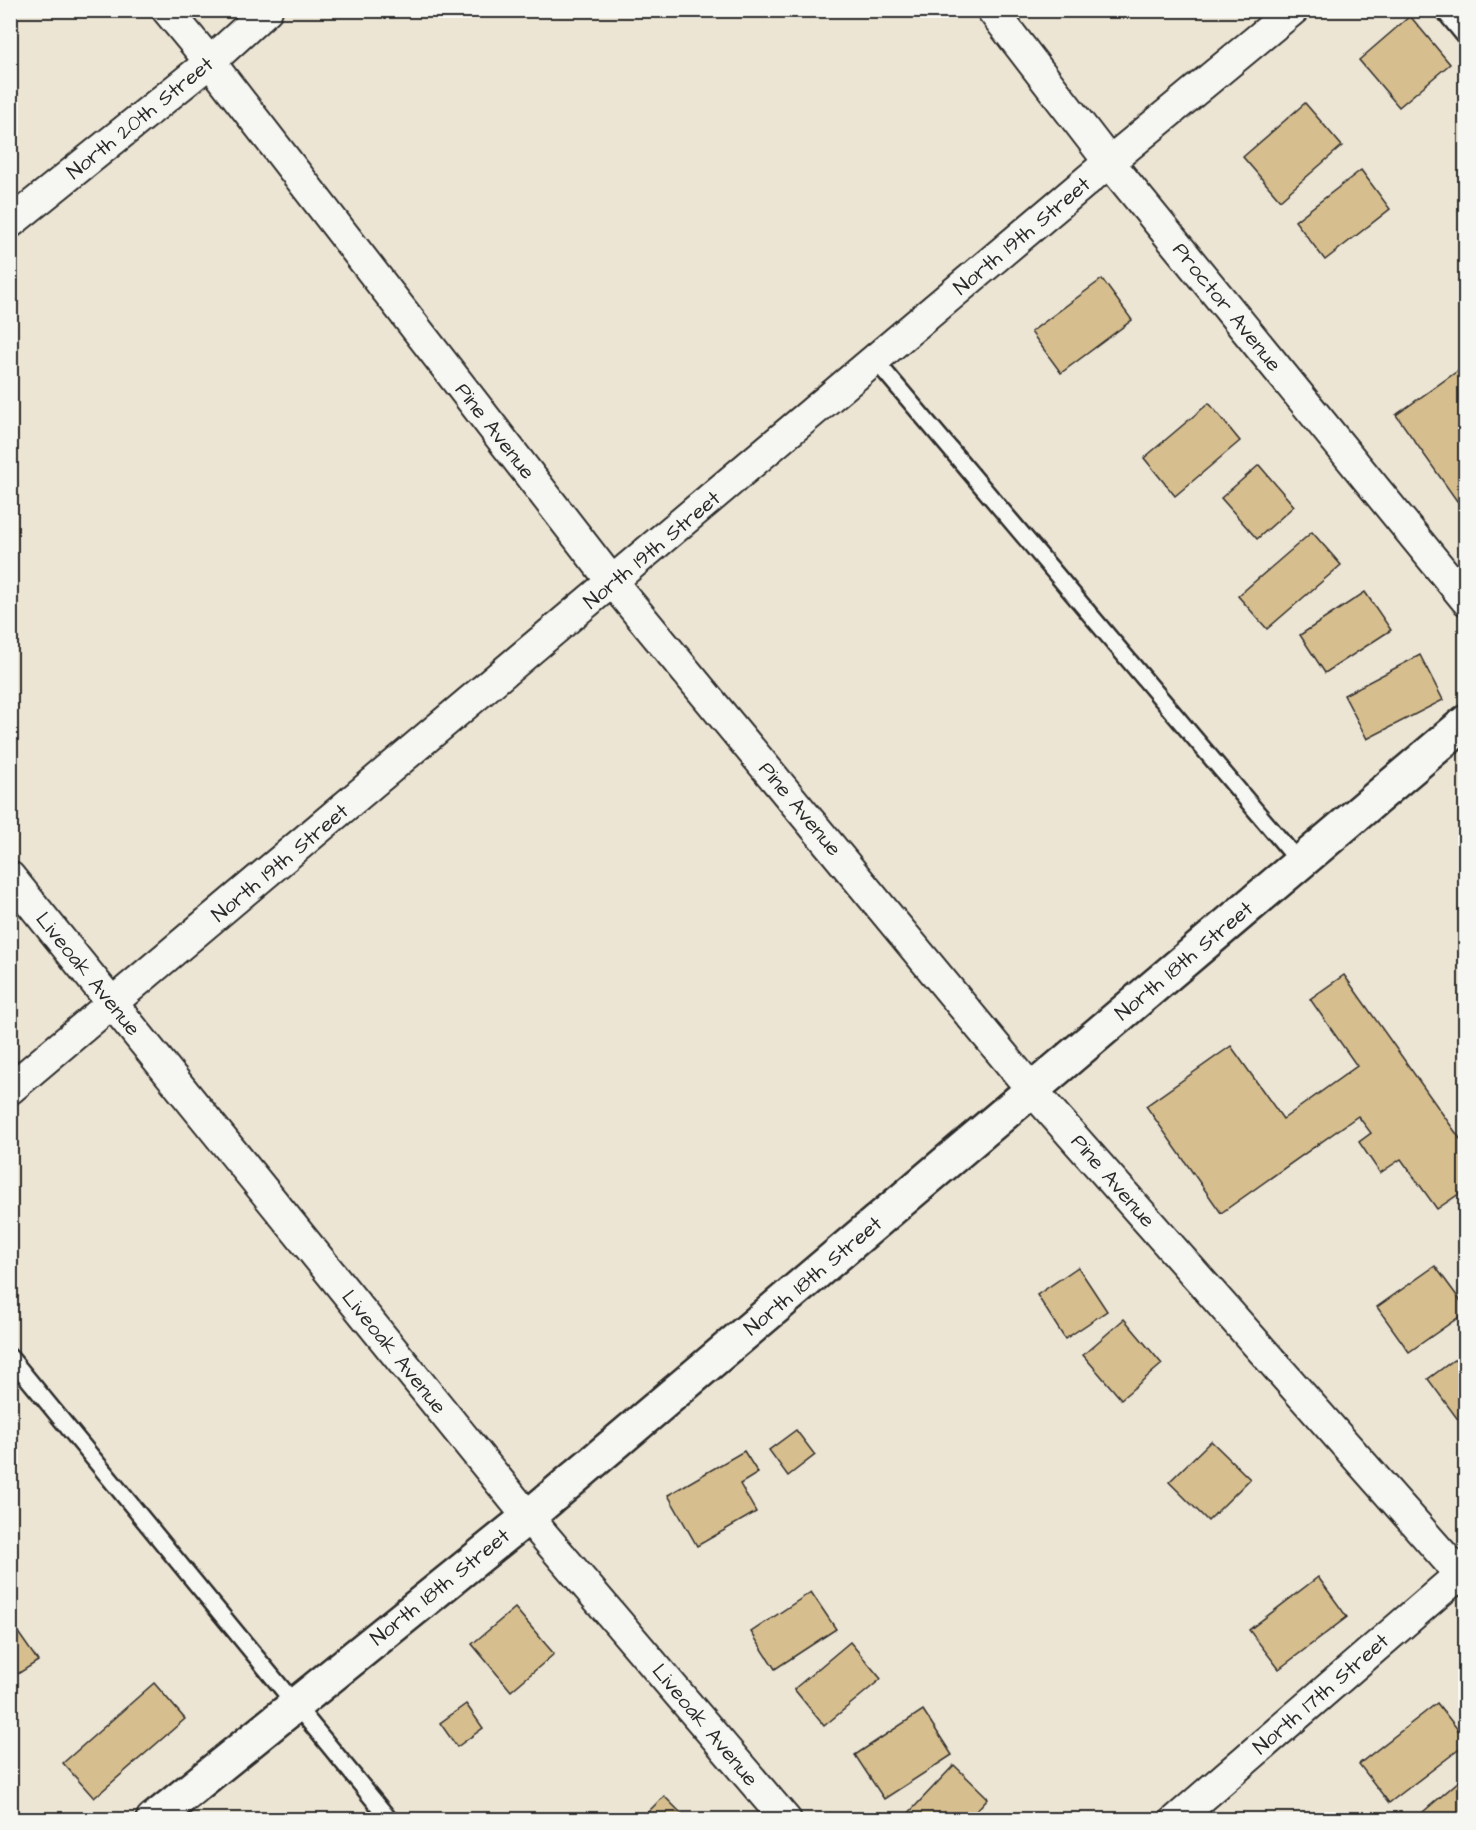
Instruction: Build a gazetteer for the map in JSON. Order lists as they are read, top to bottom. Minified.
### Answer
{"streets":{"main road":["North 18th Street"],"street":["North 20th Street","North 19th Street","Proctor Avenue","Pine Avenue","Liveoak Avenue","North 17th Street"]},"crossings":[["North 20th Street","Pine Avenue"],["North 19th Street","Proctor Avenue"],["North 19th Street","Pine Avenue"],["North 19th Street","Liveoak Avenue"],["Pine Avenue","North 18th Street"],["Pine Avenue","North 17th Street"],["North 18th Street","Liveoak Avenue"]]}
